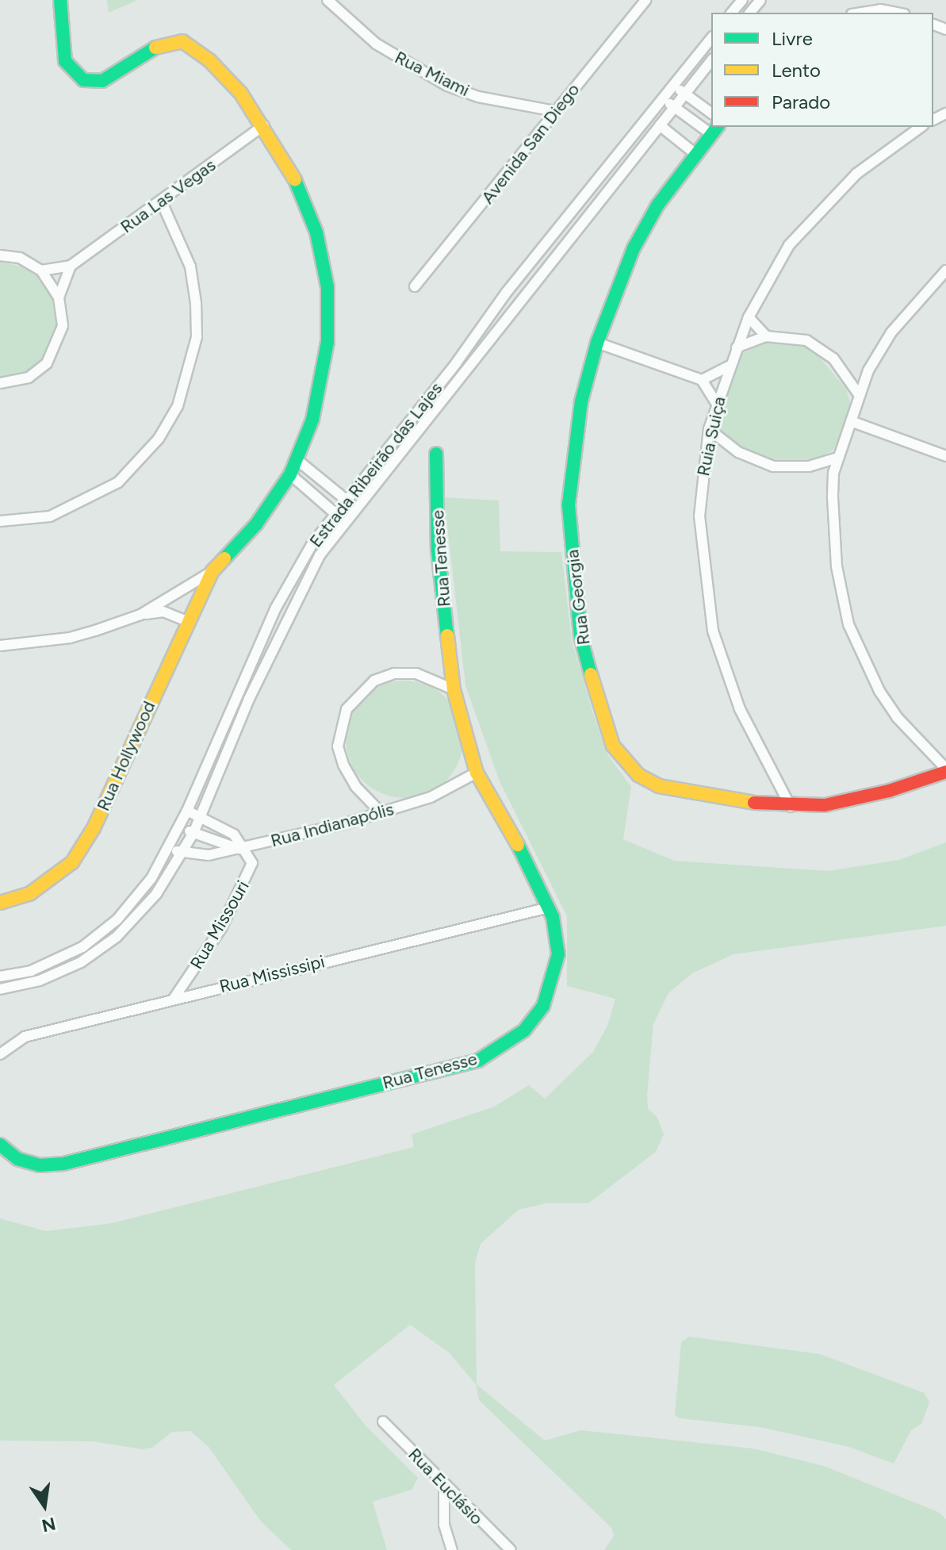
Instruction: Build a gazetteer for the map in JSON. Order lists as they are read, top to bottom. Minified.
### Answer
{"streets":{"street":["Rua Miami","Avenida San Diego","Rua Las Vegas","Ruia Suiça","Estrada Ribeirão das Lajes","Rua Tenesse","Rua Georgia","Rua Hollywood","Rua Indianapólis","Rua Missouri","Rua Mississipi","Rua Euclásio"]},"crossings":[["Rua Miami","Avenida San Diego"],["Rua Las Vegas","Rua Hollywood"],["Ruia Suiça","Rua Georgia"],["Estrada Ribeirão das Lajes","Rua Indianapólis"],["Rua Tenesse","Rua Indianapólis"],["Rua Tenesse","Rua Mississipi"],["Rua Indianapólis","Rua Missouri"],["Rua Missouri","Rua Mississipi"]],"legend":["Livre","Lento","Parado"],"north":"bottom"}
